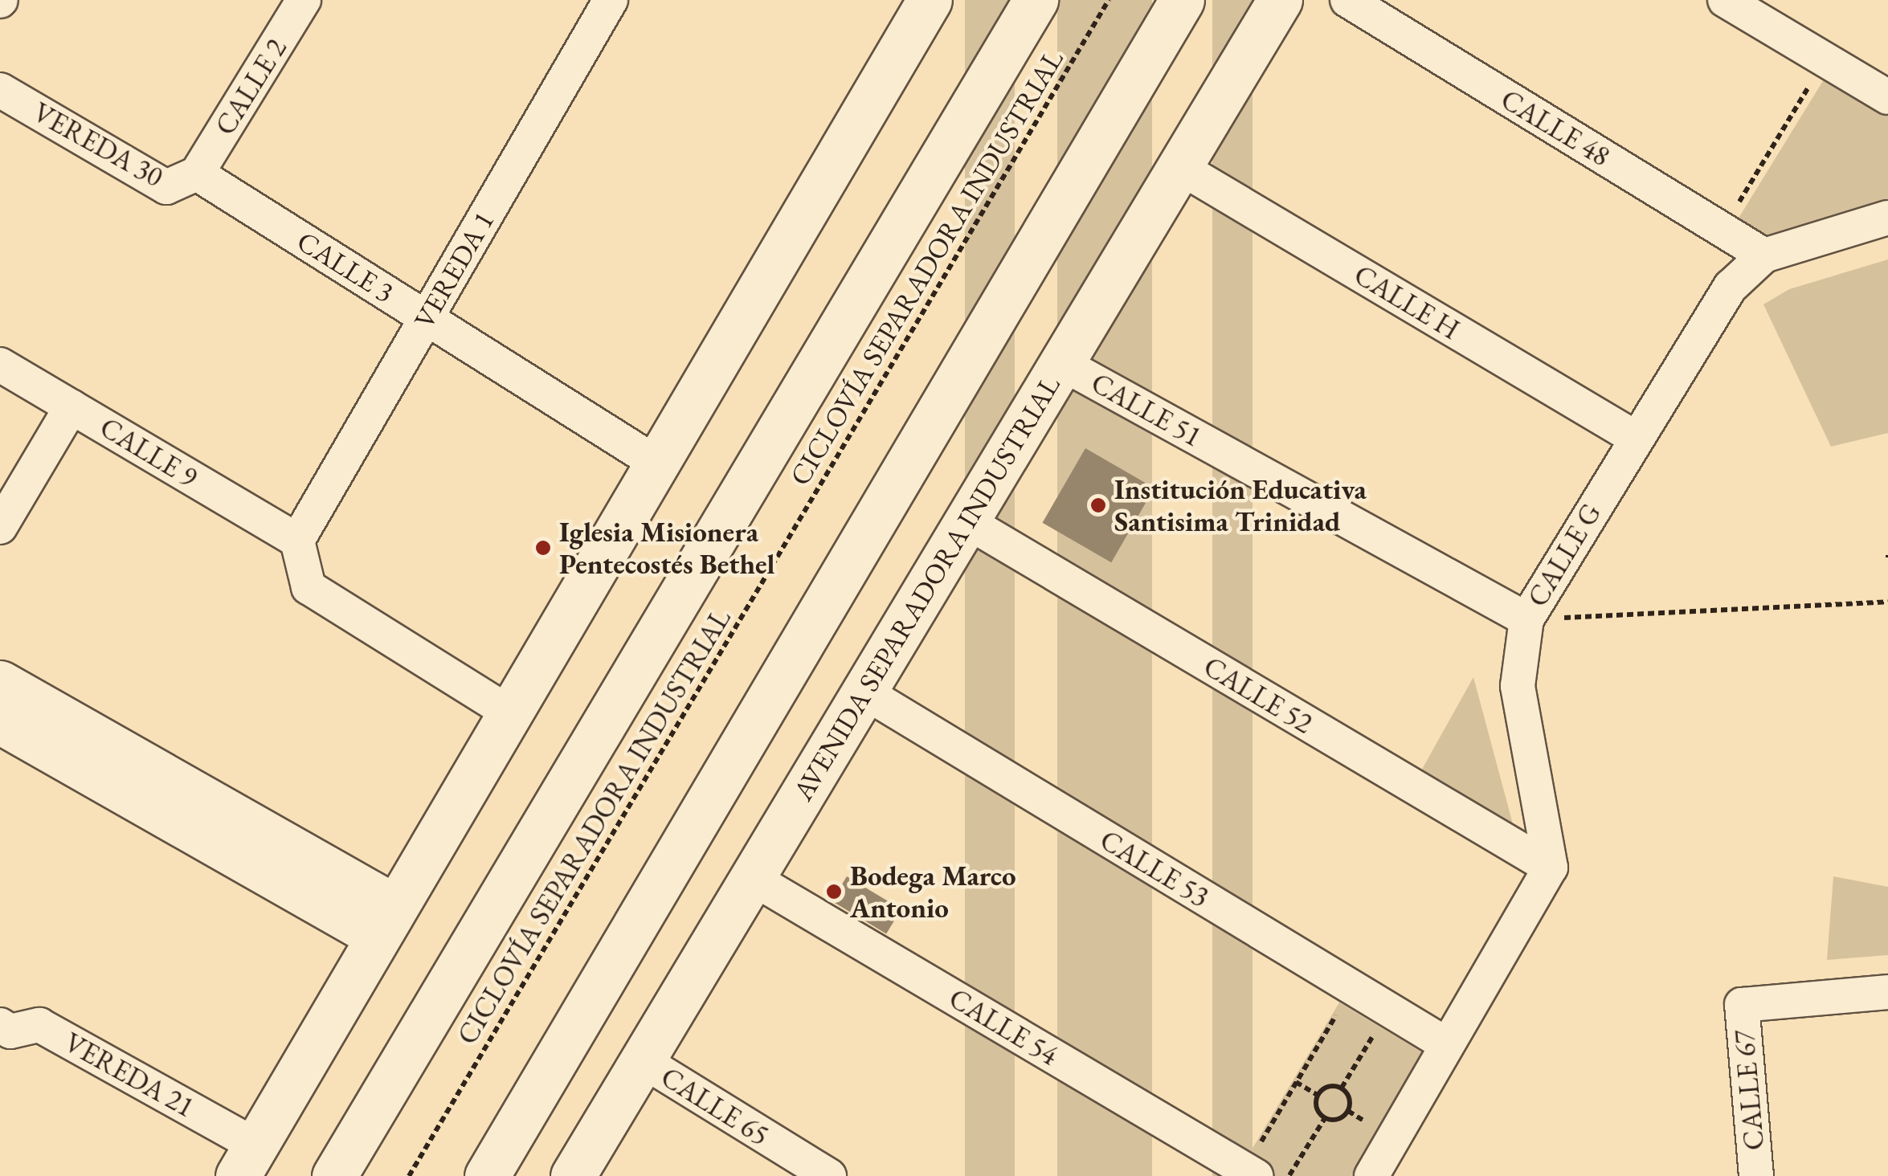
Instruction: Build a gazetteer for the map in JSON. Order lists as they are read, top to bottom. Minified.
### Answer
{"streets":{"street":["CALLE 2","CALLE 48","VEREDA 30","CALLE 3","VEREDA 1","CALLE H","CALLE 51","CALLE 9","CALLE G","AVENIDA SEPARADORA INDUSTRIAL","CALLE 52","CALLE 53","CALLE 54","VEREDA 21","CALLE 67","CALLE 65"],"path":["CICLOVÍA SEPARADORA INDUSTRIAL"]},"crossings":[["CALLE 2","VEREDA 30"],["CALLE 2","CALLE 3"],["CALLE 48","CALLE G"],["VEREDA 30","CALLE 3"],["CALLE 3","VEREDA 1"],["VEREDA 1","CALLE 9"],["CALLE H","CALLE G"],["CALLE H","AVENIDA SEPARADORA INDUSTRIAL"],["CALLE 51","CALLE G"],["CALLE 51","AVENIDA SEPARADORA INDUSTRIAL"],["CALLE G","CALLE 52"],["AVENIDA SEPARADORA INDUSTRIAL","CALLE 52"],["AVENIDA SEPARADORA INDUSTRIAL","CALLE 53"],["AVENIDA SEPARADORA INDUSTRIAL","CALLE 54"],["AVENIDA SEPARADORA INDUSTRIAL","CALLE 65"]],"places":["Institución Educativa Santisima Trinidad","Iglesia Misionera Pentecostés Bethel","Bodega Marco Antonio"]}
